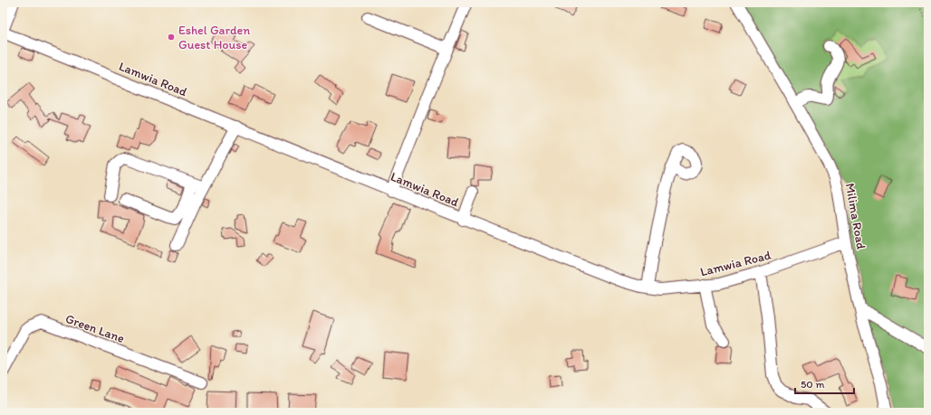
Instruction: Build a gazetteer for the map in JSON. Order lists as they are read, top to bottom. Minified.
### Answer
{"streets":{"street":["Lamwia Road","Milima Road","Green Lane"]},"crossings":[["Lamwia Road","Milima Road"]],"places":["Eshel Garden Guest House"],"scale_bar":"50 m"}
